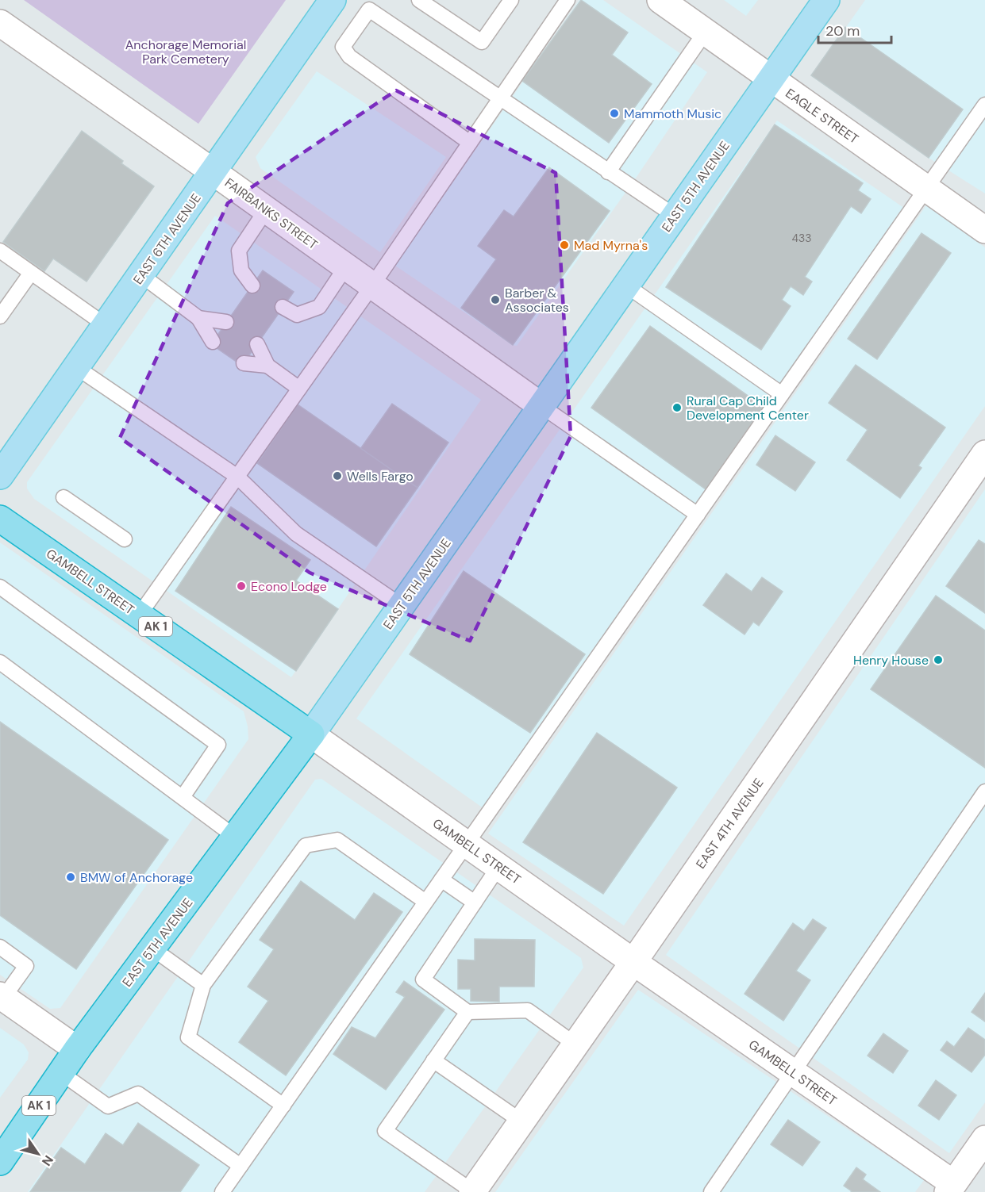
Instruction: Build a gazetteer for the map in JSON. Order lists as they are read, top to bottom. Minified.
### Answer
{"streets":{"highway":["EAST 5TH AVENUE","GAMBELL STREET","AK 1"],"main road":["EAGLE STREET","FAIRBANKS STREET","EAST 6TH AVENUE","EAST 4TH AVENUE"]},"crossings":[["EAGLE STREET","EAST 5TH AVENUE"],["EAST 5TH AVENUE","FAIRBANKS STREET"],["EAST 5TH AVENUE","GAMBELL STREET"],["FAIRBANKS STREET","EAST 6TH AVENUE"],["GAMBELL STREET","EAST 4TH AVENUE"]],"parks":["Anchorage Memorial Park Cemetery"],"places":["Mammoth Music","Mad Myrna's","Barber & Associates","Rural Cap Child Development Center","Wells Fargo","Econo Lodge","Henry House","BMW of Anchorage"],"house_numbers":["433"],"scale_bar":"20 m","north":"bottom right"}
